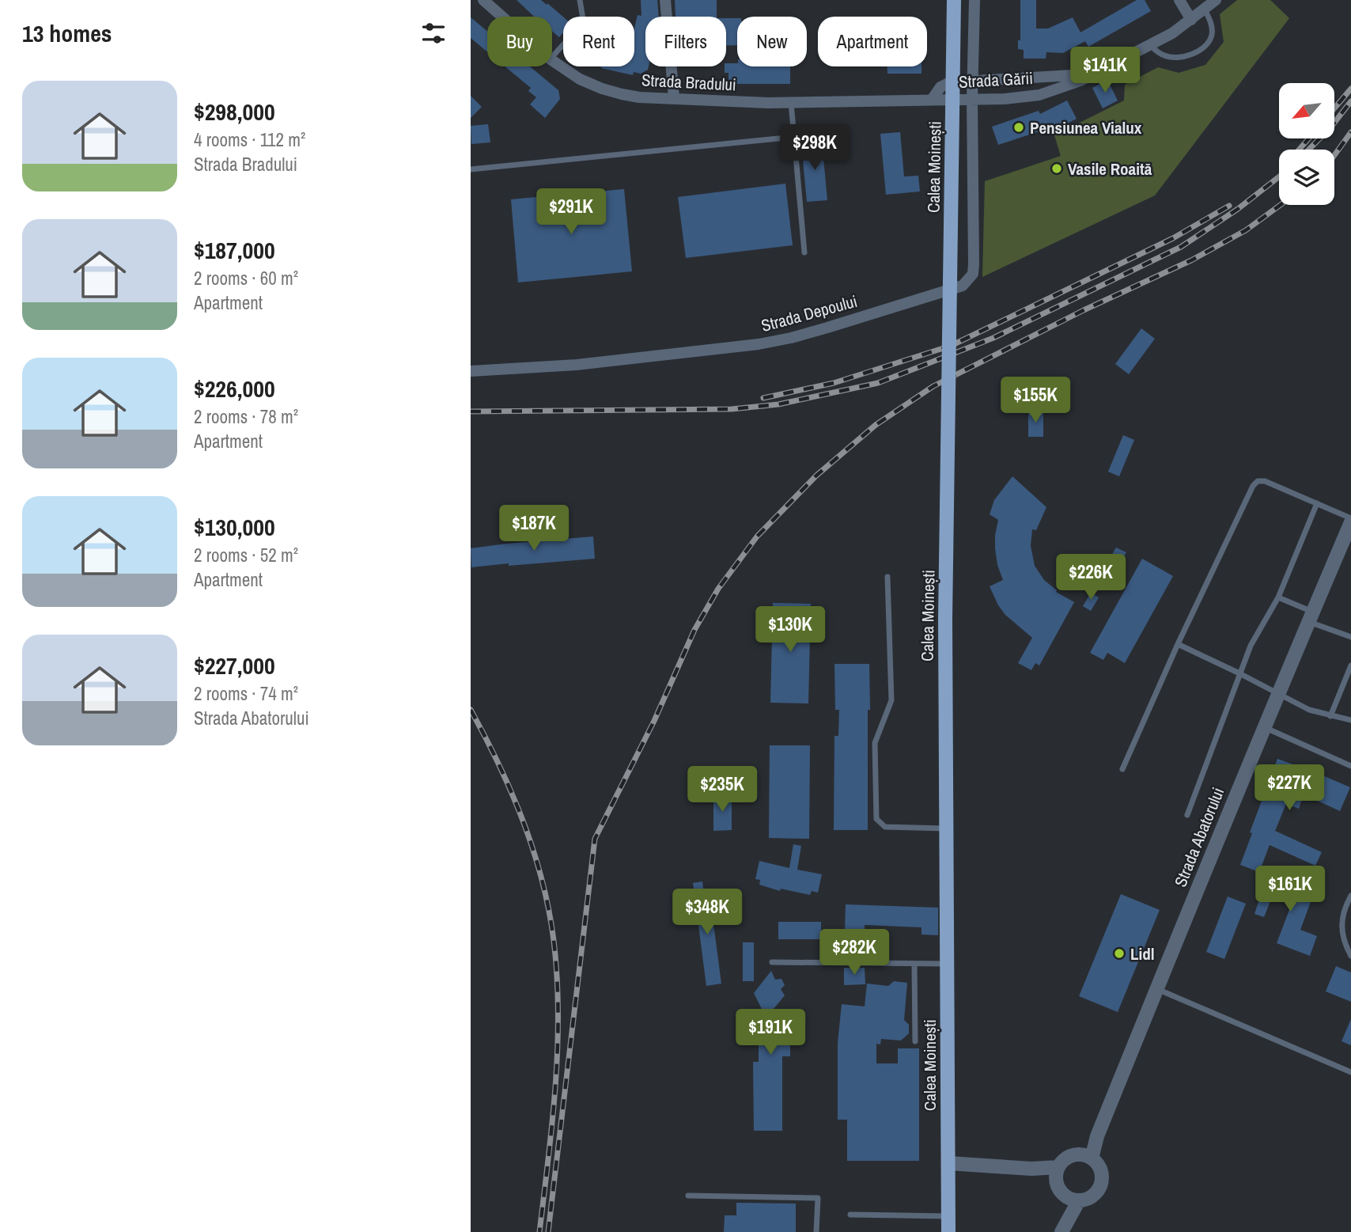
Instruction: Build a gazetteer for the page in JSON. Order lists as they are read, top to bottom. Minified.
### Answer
{"streets":{"main road":["Calea Moinești"],"street":["Strada Gării","Strada Bradului","Strada Depoului","Strada Abatorului"]},"crossings":[["Strada Gării","Strada Bradului"],["Strada Gării","Strada Depoului"]],"places":["Pensiunea Vialux","Vasile Roaită","Lidl"],"north":"bottom left","page":{"heading":"13 homes","chip":["Buy","Rent","Filters","New","Apartment"],"price":["$141K","$298K","$291K","$155K","$187K","$226K","$130K","$227K","$235K","$161K","$348K","$282K","$191K"],"list":[{"name":"$298,000","note":"4 rooms · 112 m² · Strada Bradului"},{"name":"$187,000","note":"2 rooms · 60 m² · Apartment"},{"name":"$226,000","note":"2 rooms · 78 m² · Apartment"},{"name":"$130,000","note":"2 rooms · 52 m² · Apartment"},{"name":"$227,000","note":"2 rooms · 74 m² · Strada Abatorului"}]}}
